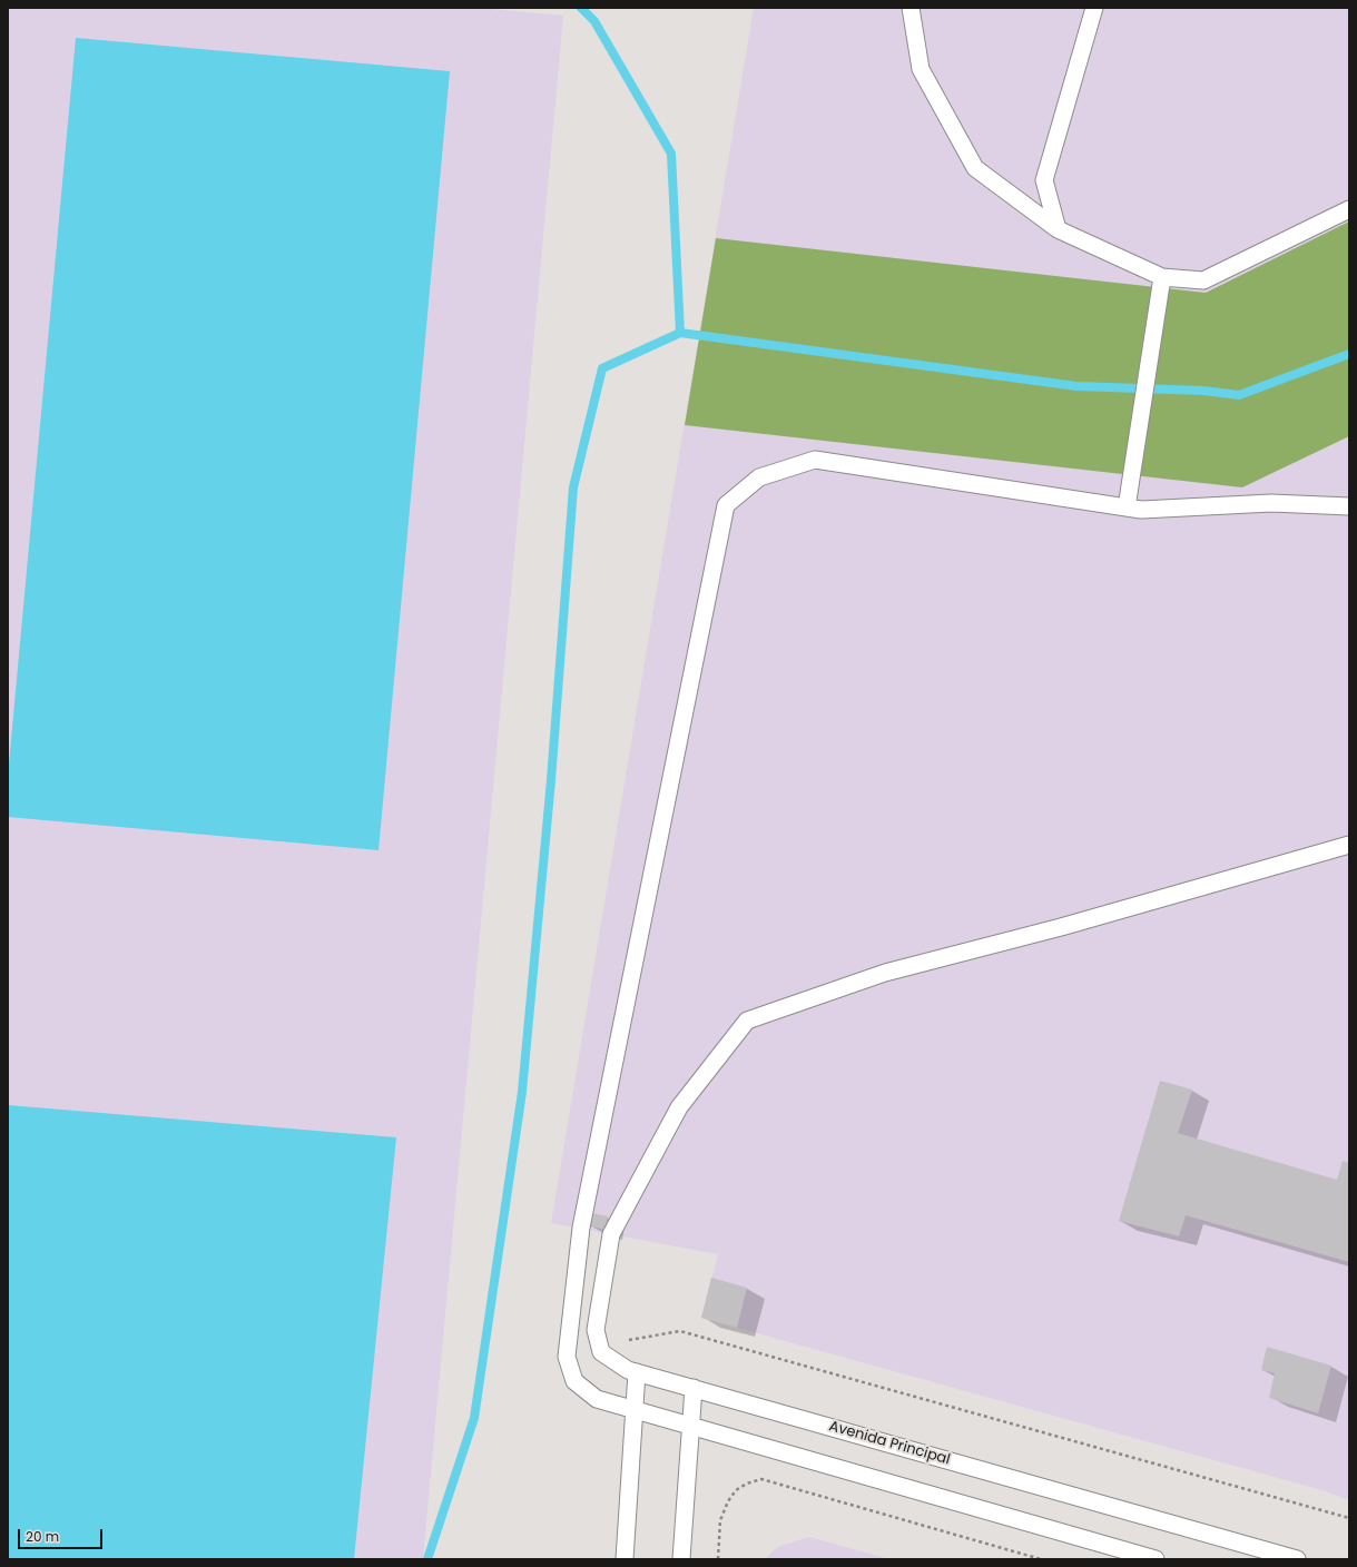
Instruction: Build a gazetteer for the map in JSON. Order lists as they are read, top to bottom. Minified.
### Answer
{"streets":{"lane":["Avenida Principal"]},"scale_bar":"20 m"}
